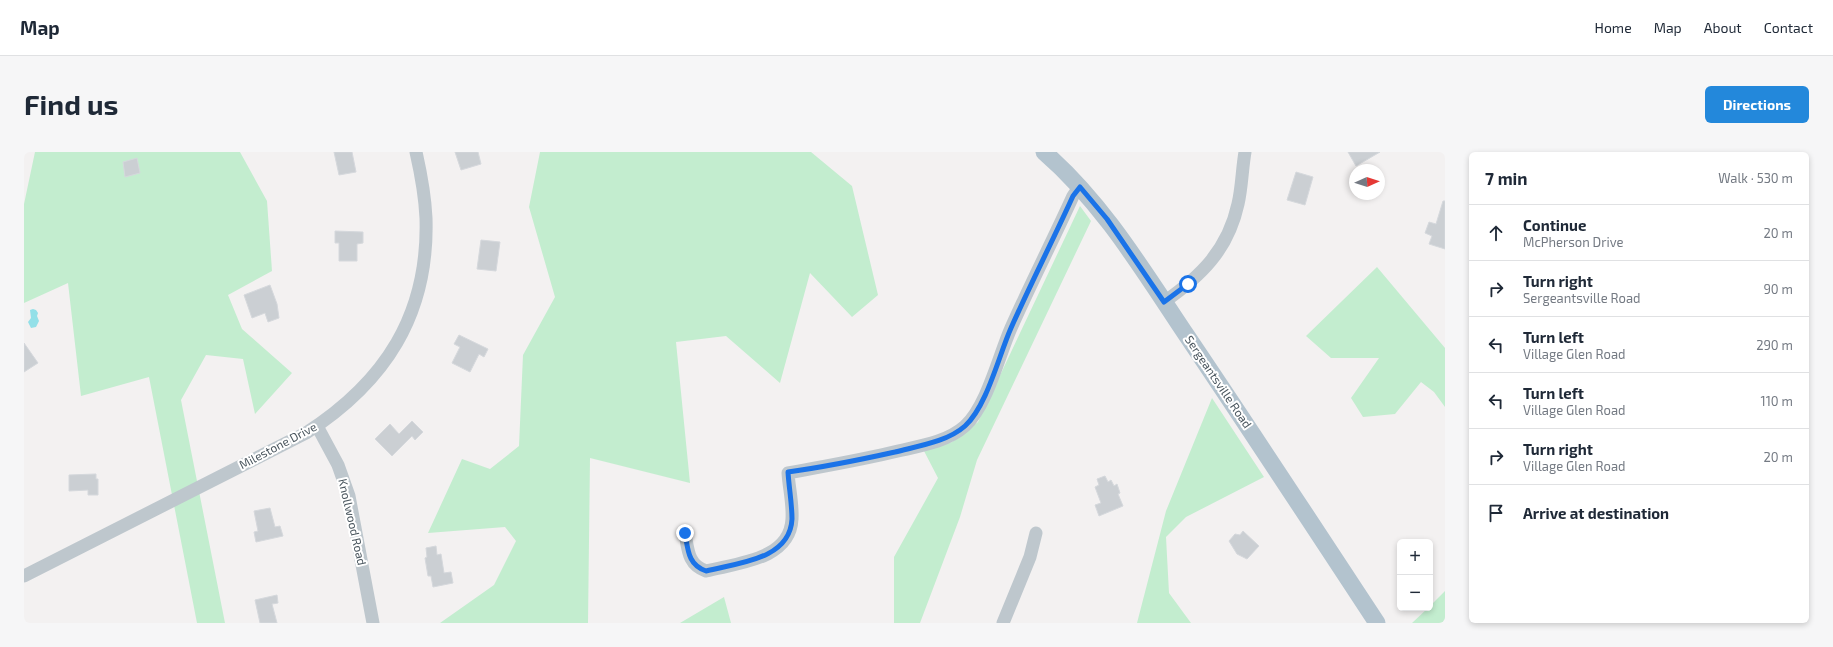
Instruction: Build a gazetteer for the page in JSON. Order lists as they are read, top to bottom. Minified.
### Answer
{"streets":{"main road":["Sergeantsville Road"],"street":["Milestone Drive","Knollwood Road"]},"crossings":[["Milestone Drive","Knollwood Road"]],"north":"right","page":{"header":"Map","nav":["Home","Map","About","Contact"],"buttons":"Directions","title":"Find us","heading":["7 min","Walk · 530 m"],"list":[["Continue","McPherson Drive","20 m"],["Turn right","Sergeantsville Road","90 m"],["Turn left","Village Glen Road","290 m"],["Turn left","Village Glen Road","110 m"],["Turn right","Village Glen Road","20 m"],"Arrive at destination"],"map_buttons":["+","−"]}}
